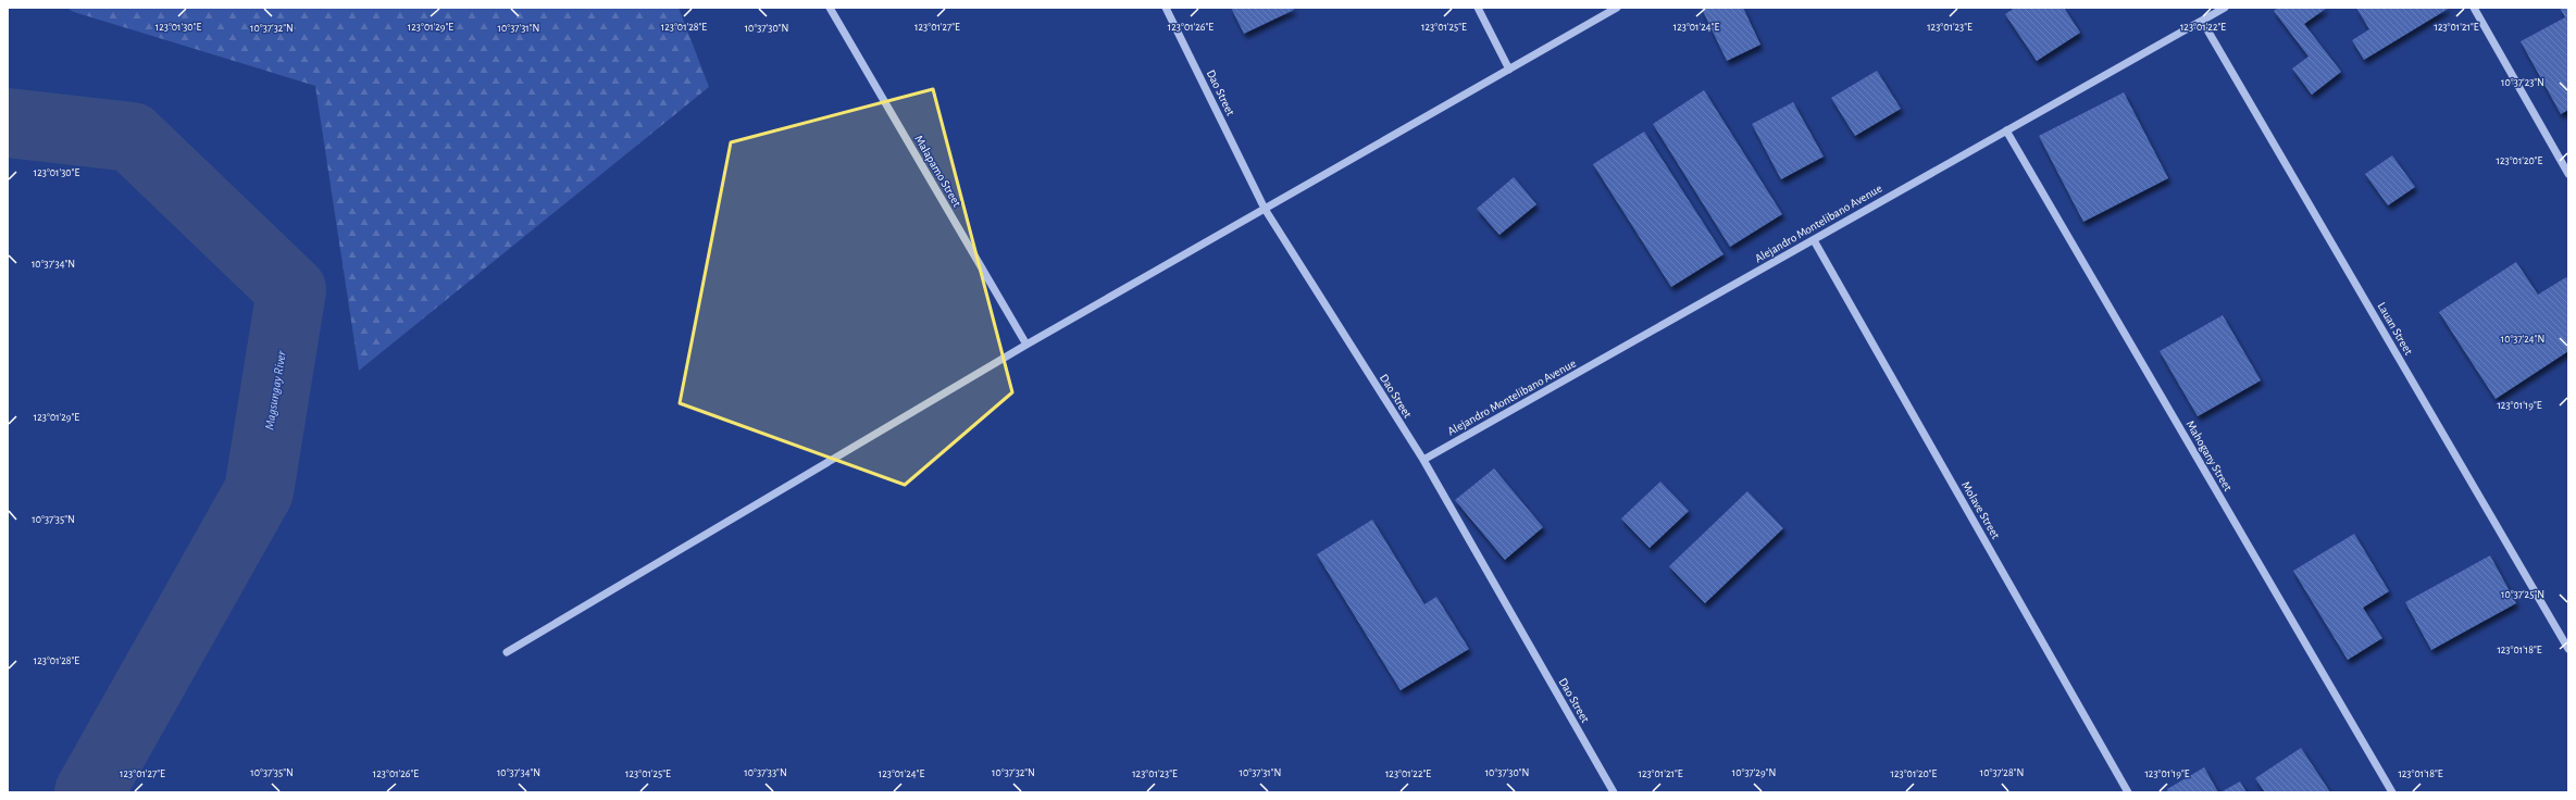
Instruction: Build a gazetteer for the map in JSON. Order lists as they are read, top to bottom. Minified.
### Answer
{"streets":{"street":["Dao Street","Malapamo Street","Alejandro Montelibano Avenue","Lauan Street","Mahogany Street","Molave Street"]},"crossings":[["Dao Street","Alejandro Montelibano Avenue"],["Alejandro Montelibano Avenue","Lauan Street"],["Alejandro Montelibano Avenue","Mahogany Street"],["Alejandro Montelibano Avenue","Molave Street"]],"water":["Magsungay River"],"coordinates":["123°01'30\"E","123°01'29\"E","123°01'28\"E","123°01'27\"E","123°01'26\"E","123°01'25\"E","123°01'24\"E","123°01'23\"E","123°01'22\"E","123°01'21\"E","10°37'32\"N","10°37'31\"N","10°37'30\"N","10°37'23\"N","123°01'20\"E","10°37'34\"N","10°37'24\"N","123°01'19\"E","10°37'35\"N","10°37'25\"N","123°01'18\"E","10°37'33\"N","10°37'29\"N","10°37'28\"N"]}
